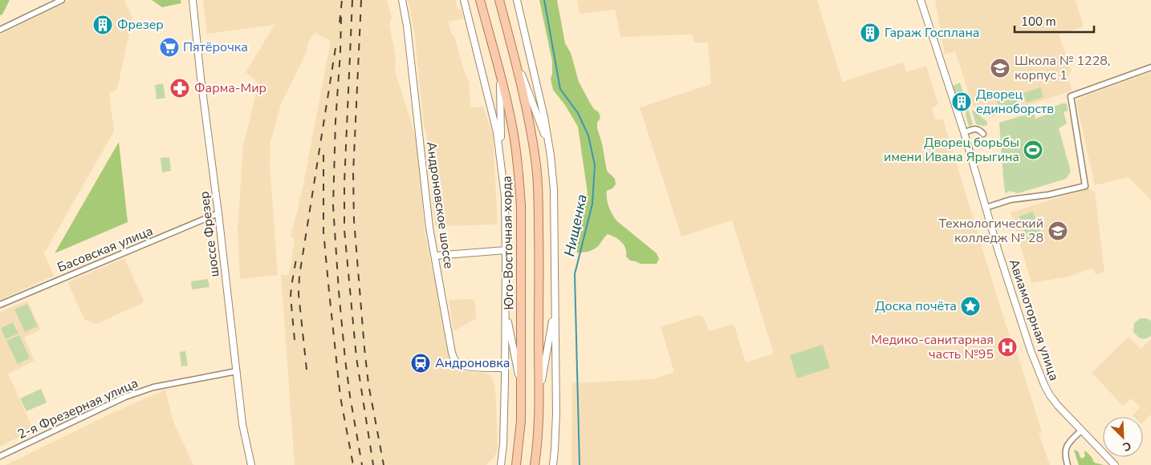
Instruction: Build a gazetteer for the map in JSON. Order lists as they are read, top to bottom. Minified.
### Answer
{"streets":{"main road":["Юго-Восточная хорда"],"street":["Андроновское шоссе","шоссе Фрезер","Басовская улица","Авиамоторная улица","2-я Фрезерная улица"]},"crossings":[["шоссе Фрезер","Басовская улица"],["шоссе Фрезер","2-я Фрезерная улица"]],"water":["Нищенка"],"places":{"building":["Фрезер","Гараж Госплана","Дворец единоборств"],"supermarket":["Пятёрочка"],"school or university":["Школа № 1228, корпус 1","Технологический колледж № 28"],"pharmacy":["Фарма-Мир"],"sports":["Дворец борьбы имени Ивана Ярыгина"],"place":["Доска почёта"],"hospital":["Медико-санитарная часть №95"],"station":["Андроновка"]},"scale_bar":"100 m","north":"bottom right"}
